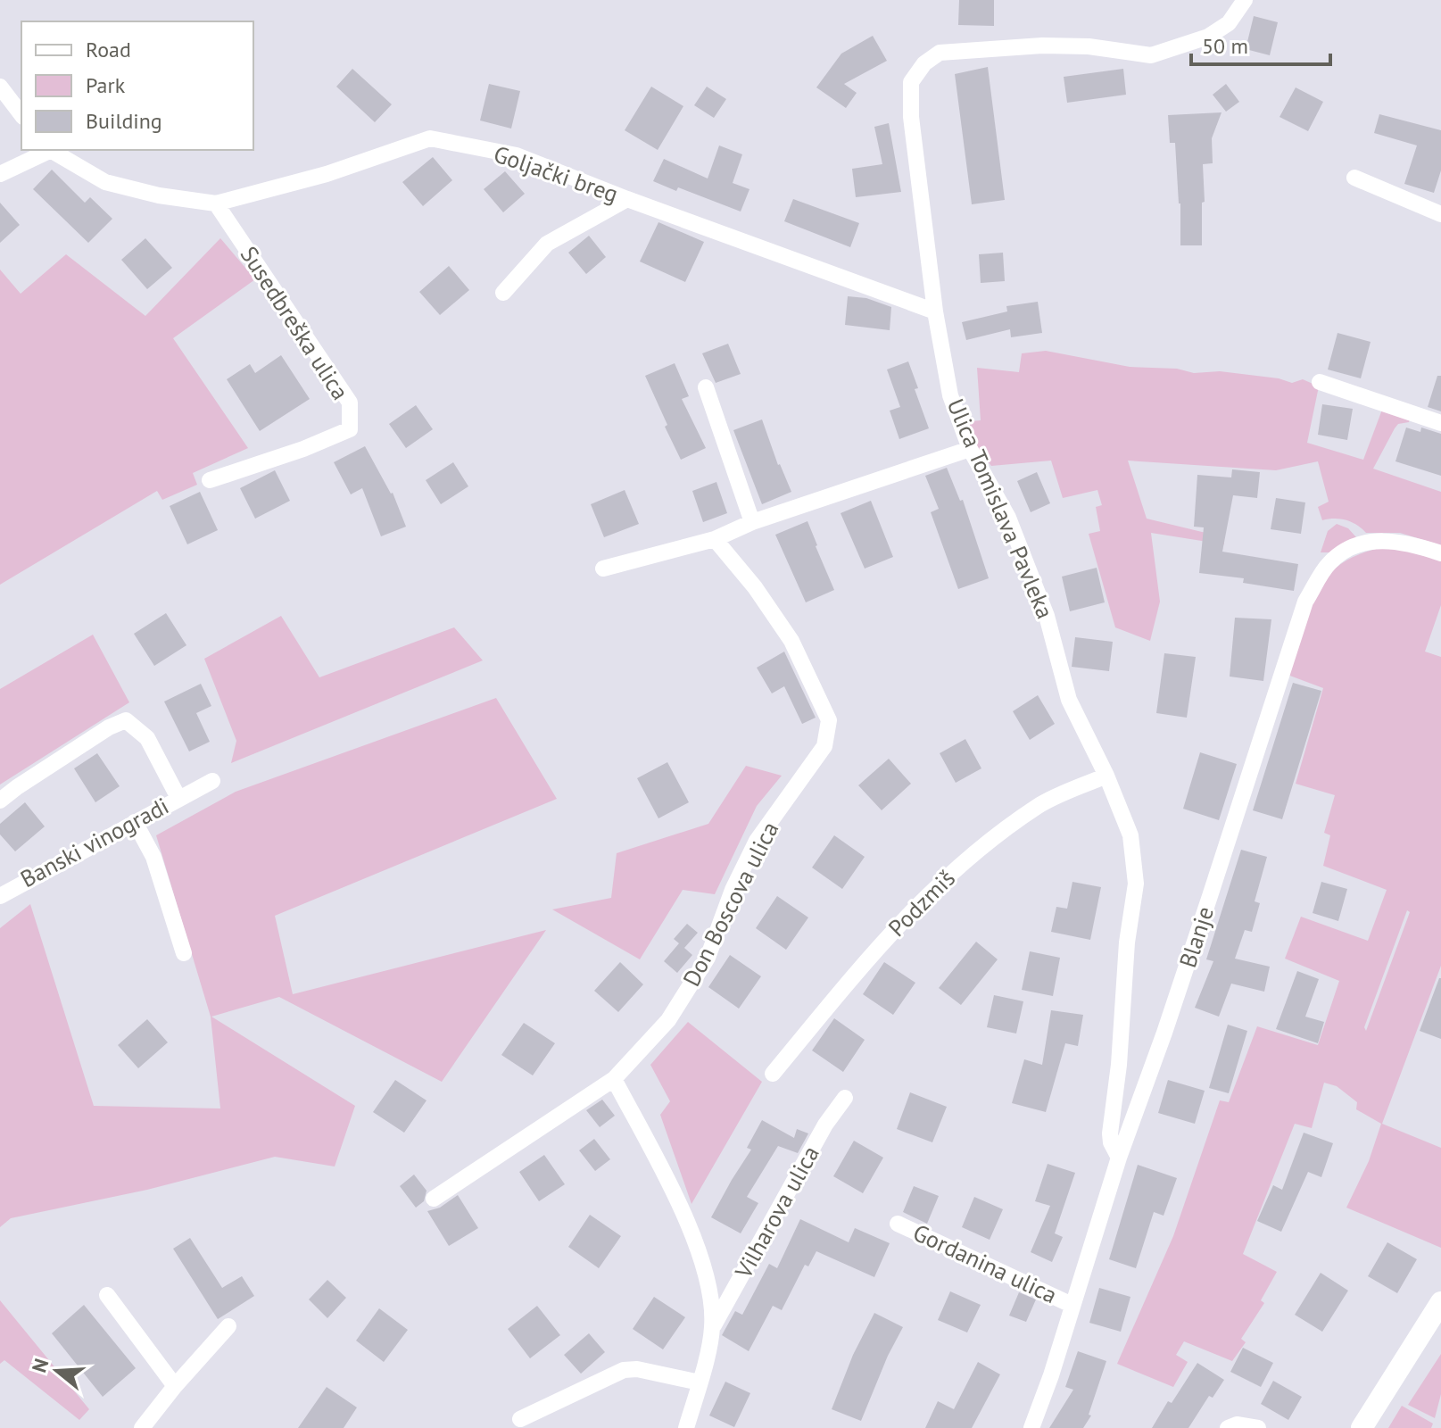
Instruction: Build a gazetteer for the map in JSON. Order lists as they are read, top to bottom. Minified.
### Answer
{"streets":{"street":["Goljački breg","Susedbreška ulica","Ulica Tomislava Pavleka","Banski vinogradi","Podzmiš","Don Boscova ulica","Blanje","Vilharova ulica","Gordanina ulica"]},"crossings":[["Goljački breg","Susedbreška ulica"],["Goljački breg","Ulica Tomislava Pavleka"],["Ulica Tomislava Pavleka","Podzmiš"],["Ulica Tomislava Pavleka","Blanje"],["Blanje","Gordanina ulica"]],"legend":["Road","Park","Building"],"scale_bar":"50 m","north":"left"}
